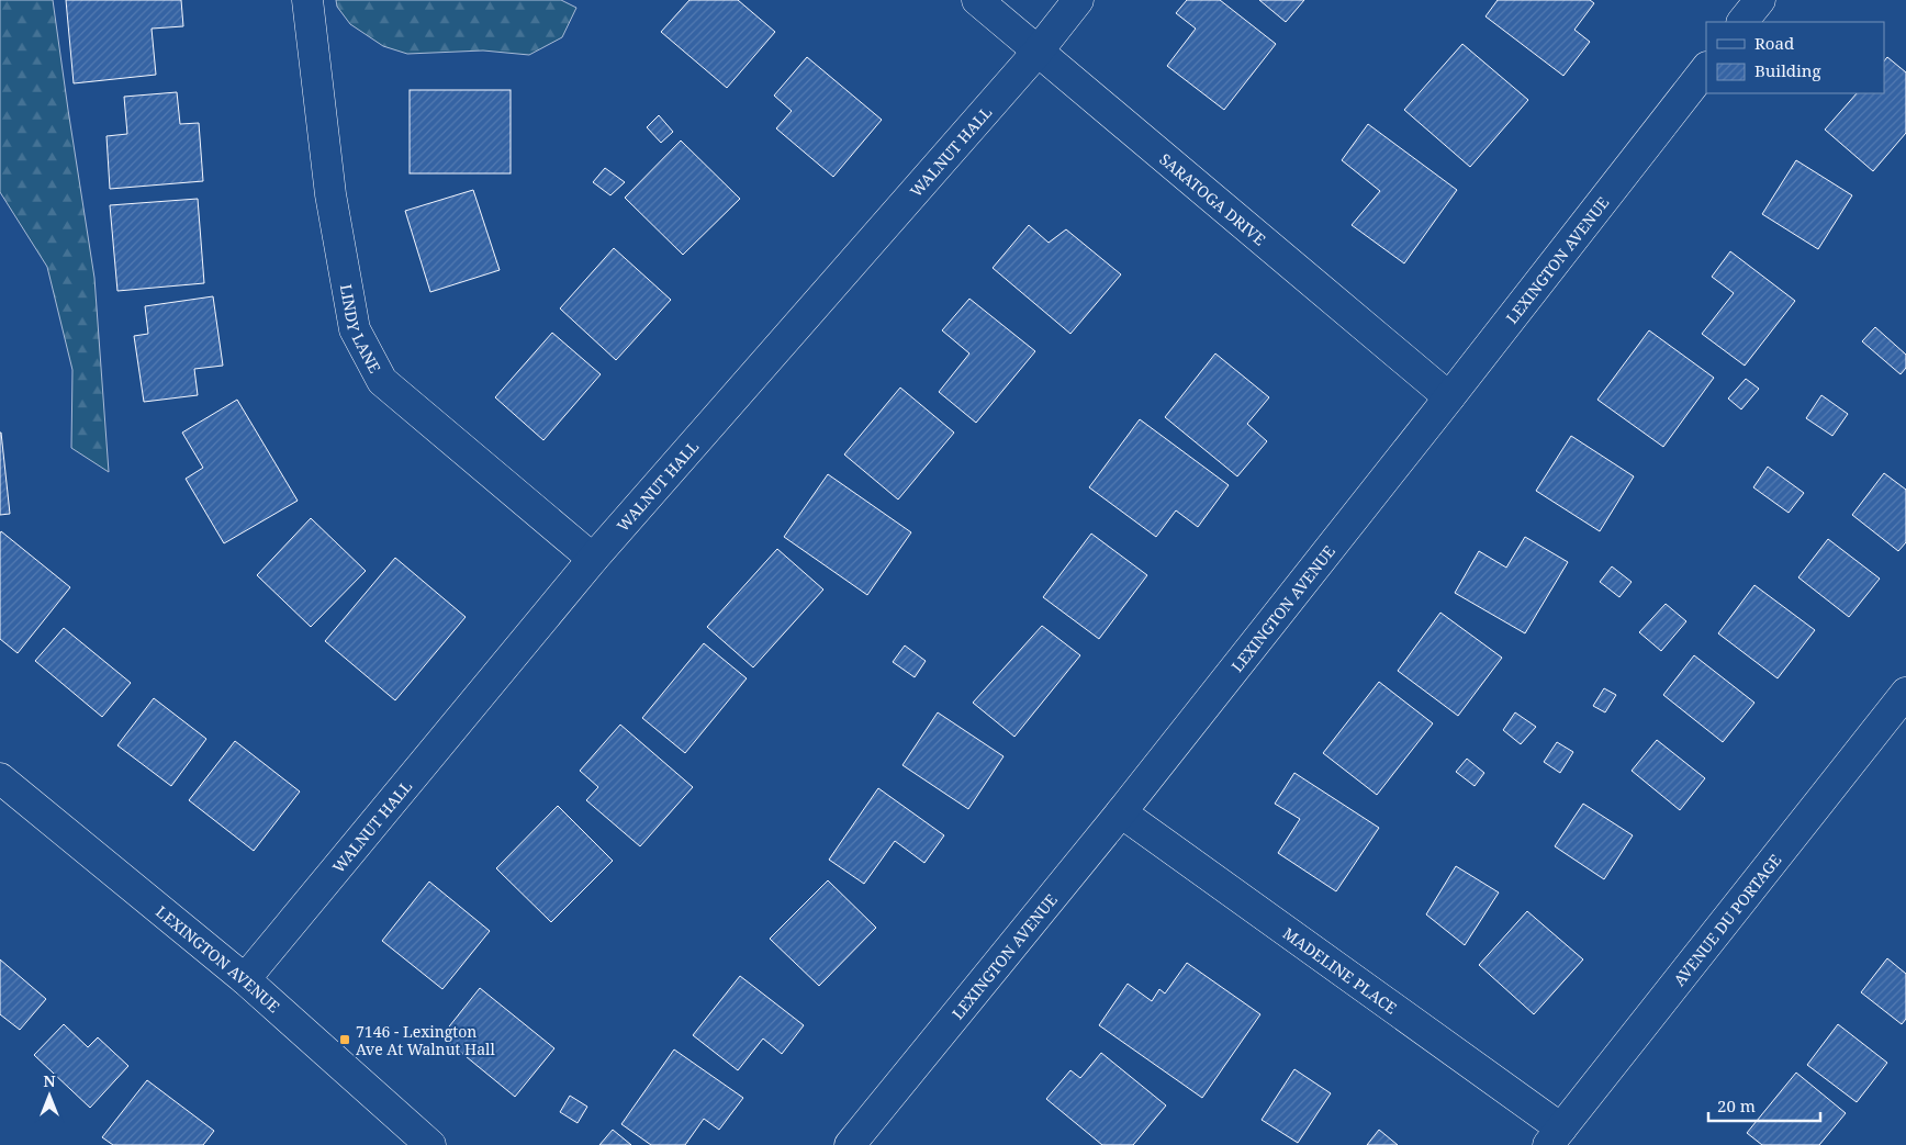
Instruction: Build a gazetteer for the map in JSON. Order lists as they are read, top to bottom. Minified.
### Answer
{"streets":{"street":["WALNUT HALL","SARATOGA DRIVE","LEXINGTON AVENUE","LINDY LANE","AVENUE DU PORTAGE","MADELINE PLACE"]},"crossings":[["WALNUT HALL","SARATOGA DRIVE"],["WALNUT HALL","LEXINGTON AVENUE"],["WALNUT HALL","LINDY LANE"],["SARATOGA DRIVE","LEXINGTON AVENUE"],["LEXINGTON AVENUE","MADELINE PLACE"],["AVENUE DU PORTAGE","MADELINE PLACE"]],"places":{"transit":["7146 - Lexington Ave At Walnut Hall"]},"legend":["Road","Building"],"scale_bar":"20 m","north":"top"}
